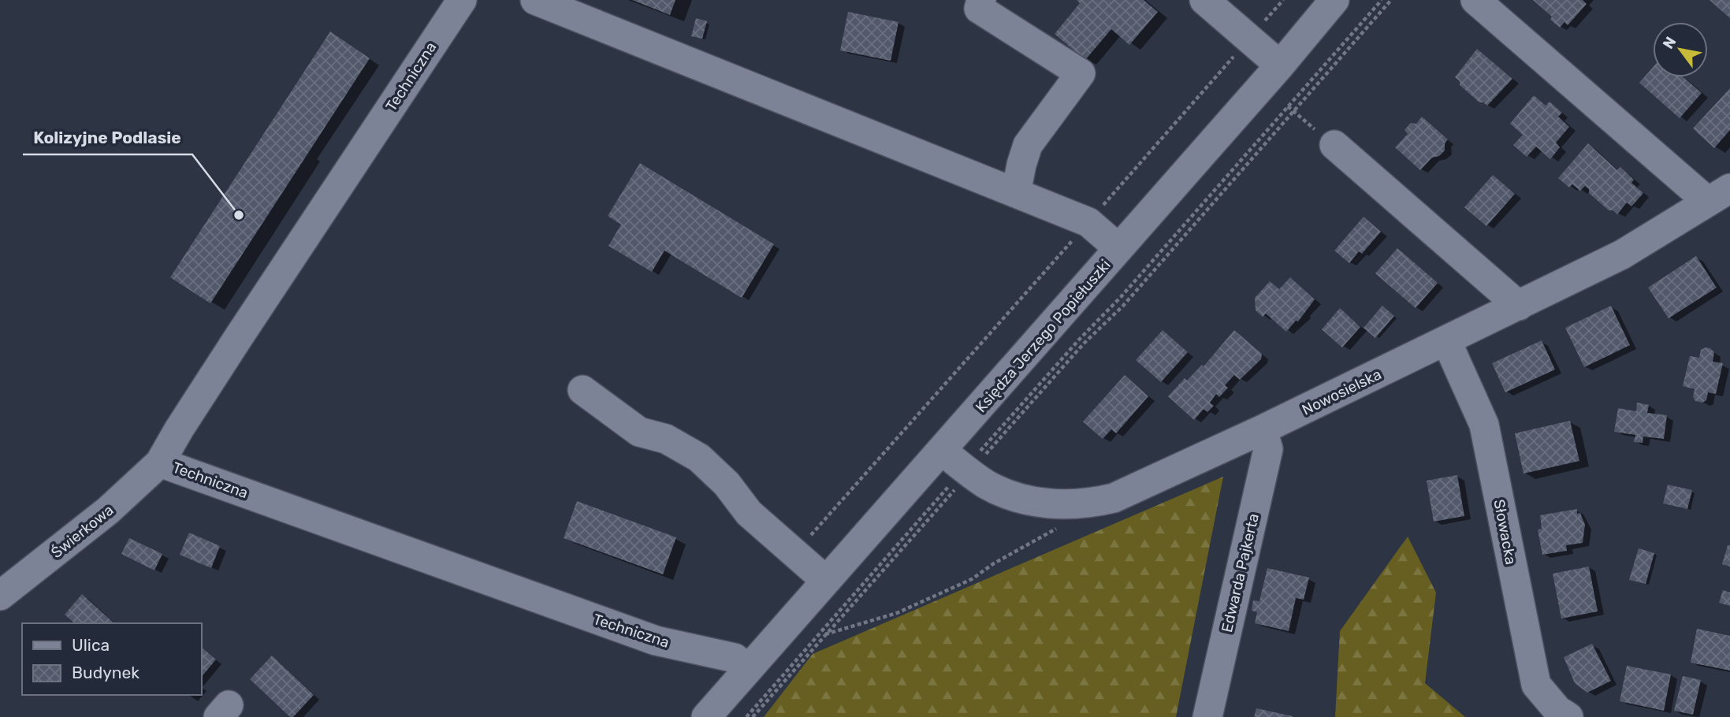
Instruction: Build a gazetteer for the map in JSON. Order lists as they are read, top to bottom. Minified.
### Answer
{"streets":{"street":["Techniczna","Księdza Jerzego Popiełuszki","Nowosielska","Świerkowa","Słowacka","Edwarda Pajkerta"]},"crossings":[["Techniczna","Księdza Jerzego Popiełuszki"],["Techniczna","Świerkowa"],["Księdza Jerzego Popiełuszki","Nowosielska"],["Nowosielska","Słowacka"],["Nowosielska","Edwarda Pajkerta"]],"places":["Kolizyjne Podlasie"],"legend":["Ulica","Budynek"],"north":"top left"}
